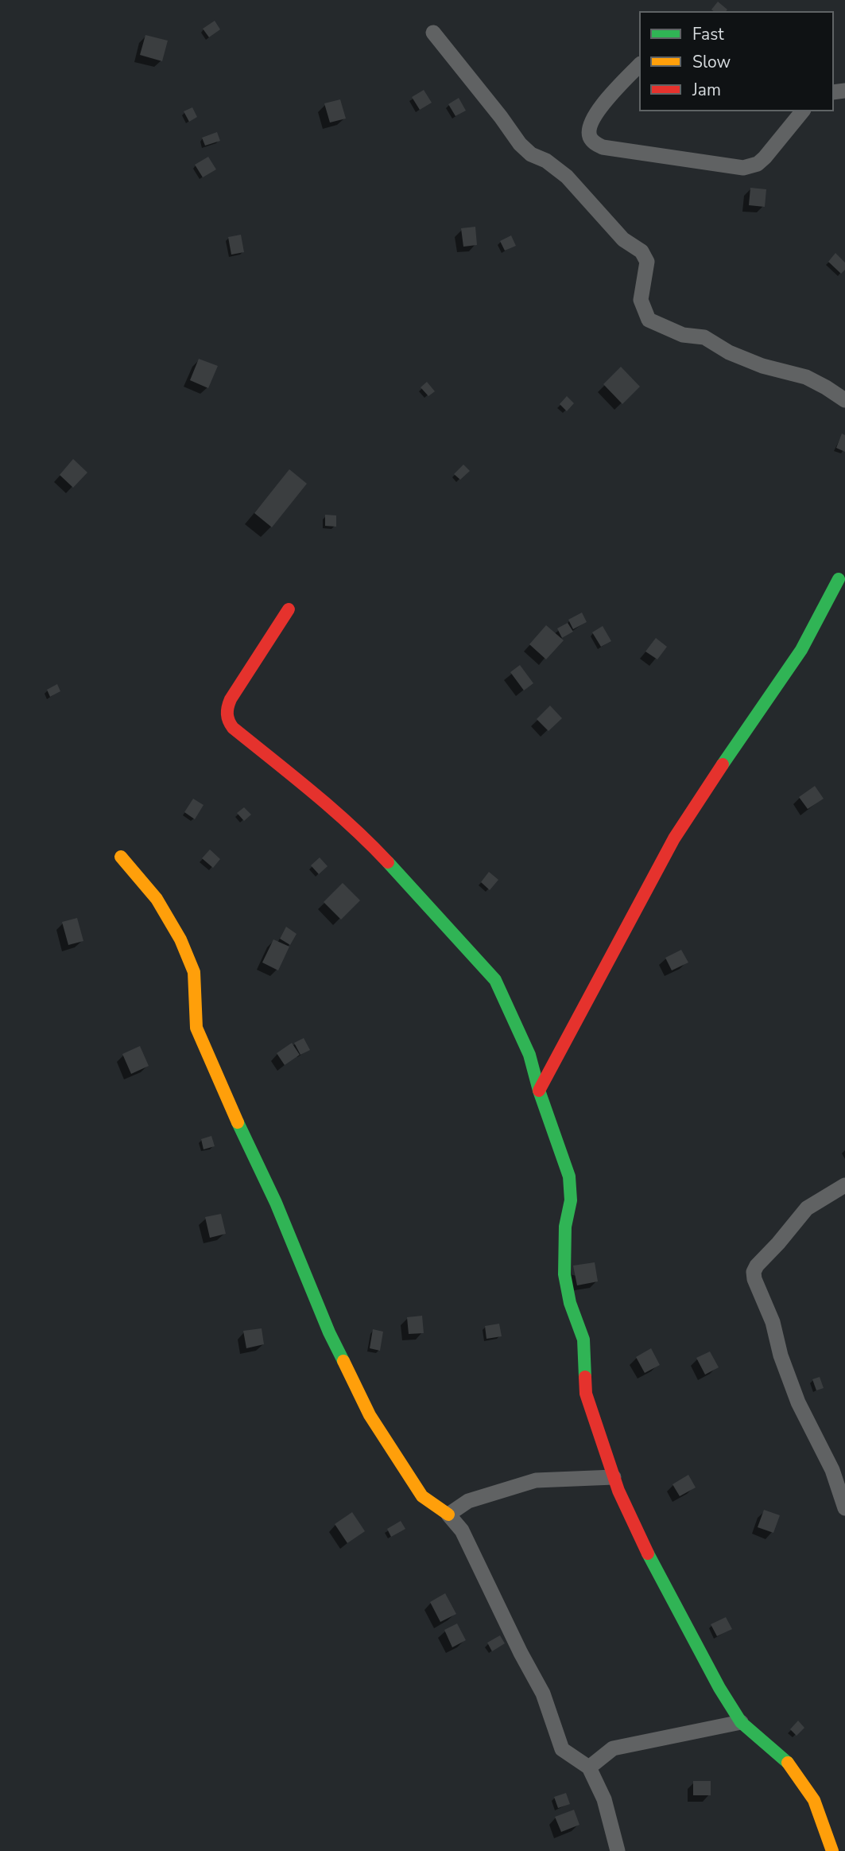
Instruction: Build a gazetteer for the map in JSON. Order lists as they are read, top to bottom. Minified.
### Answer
{"legend":["Fast","Slow","Jam"]}
